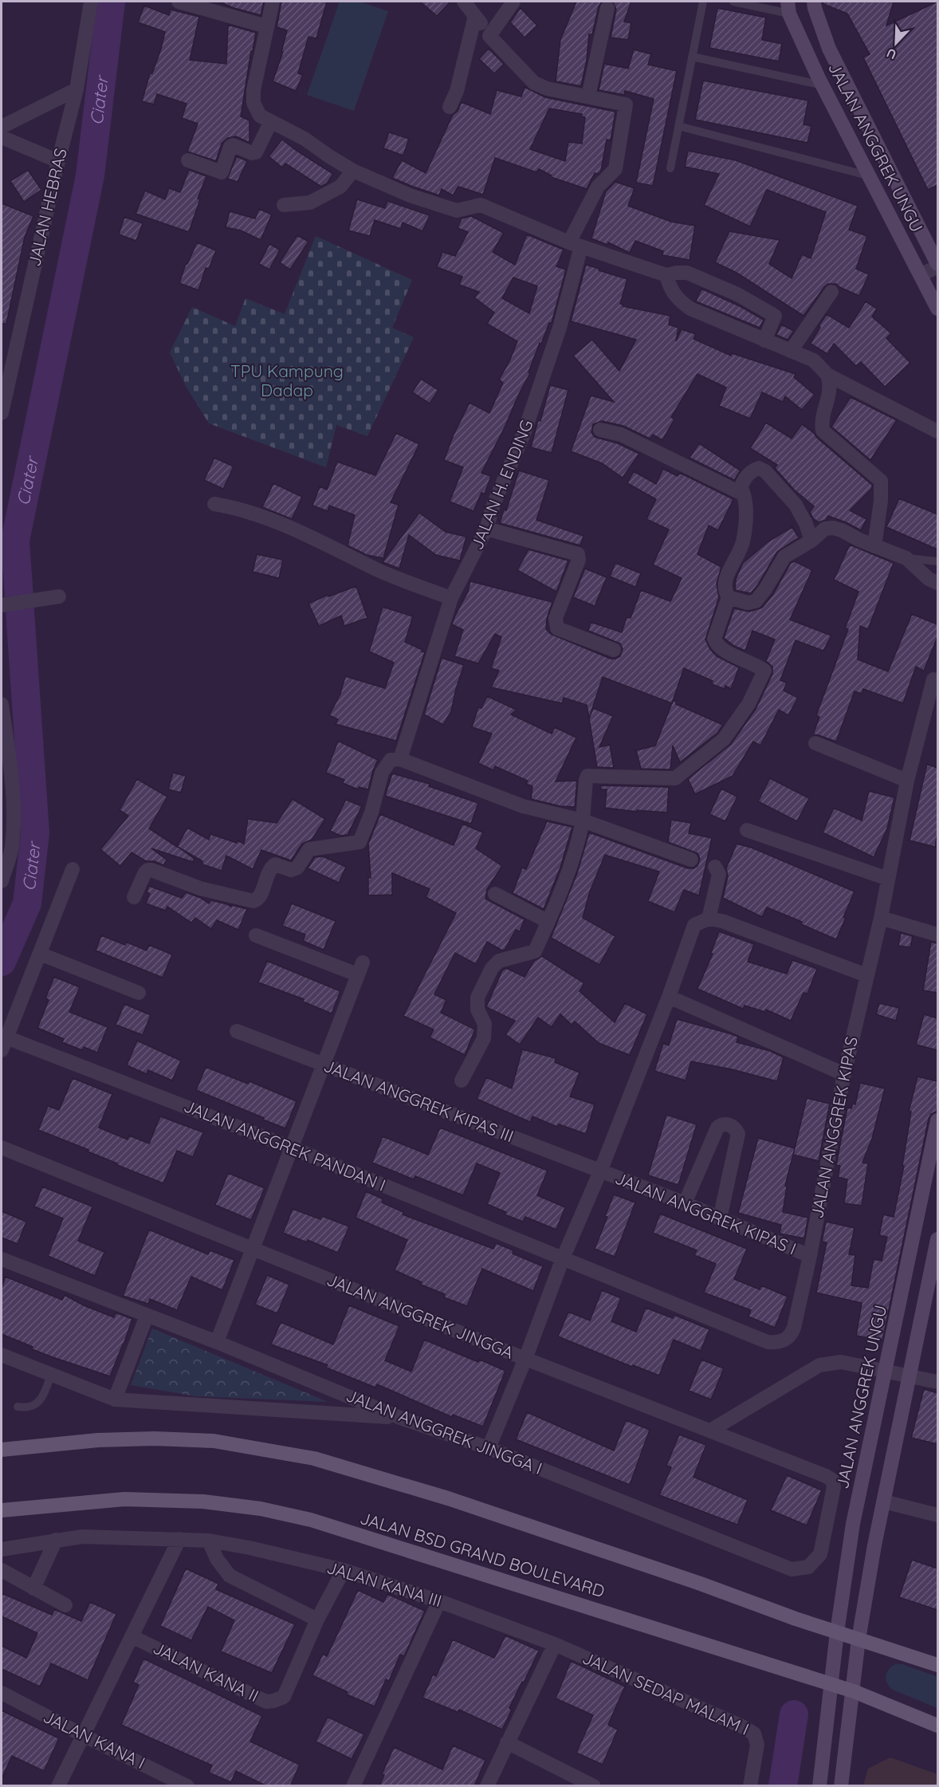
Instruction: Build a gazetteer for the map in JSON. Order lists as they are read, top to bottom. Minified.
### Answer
{"streets":{"main road":["JALAN BSD GRAND BOULEVARD"],"street":["JALAN ANGGREK UNGU","JALAN HEBRAS","JALAN H. ENDING","JALAN ANGGREK KIPAS III","JALAN ANGGREK KIPAS","JALAN ANGGREK PANDAN I","JALAN ANGGREK KIPAS I","JALAN ANGGREK JINGGA","JALAN ANGGREK JINGGA I","JALAN KANA III","JALAN KANA II","JALAN SEDAP MALAM I","JALAN KANA I"]},"crossings":[["JALAN ANGGREK UNGU","JALAN BSD GRAND BOULEVARD"],["JALAN ANGGREK KIPAS III","JALAN ANGGREK KIPAS I"],["JALAN ANGGREK KIPAS","JALAN ANGGREK PANDAN I"],["JALAN ANGGREK KIPAS","JALAN ANGGREK KIPAS I"],["JALAN ANGGREK JINGGA","JALAN ANGGREK JINGGA I"],["JALAN KANA III","JALAN KANA II"],["JALAN KANA III","JALAN SEDAP MALAM I"]],"water":["Ciater"],"parks":["TPU Kampung Dadap"],"north":"bottom left"}
